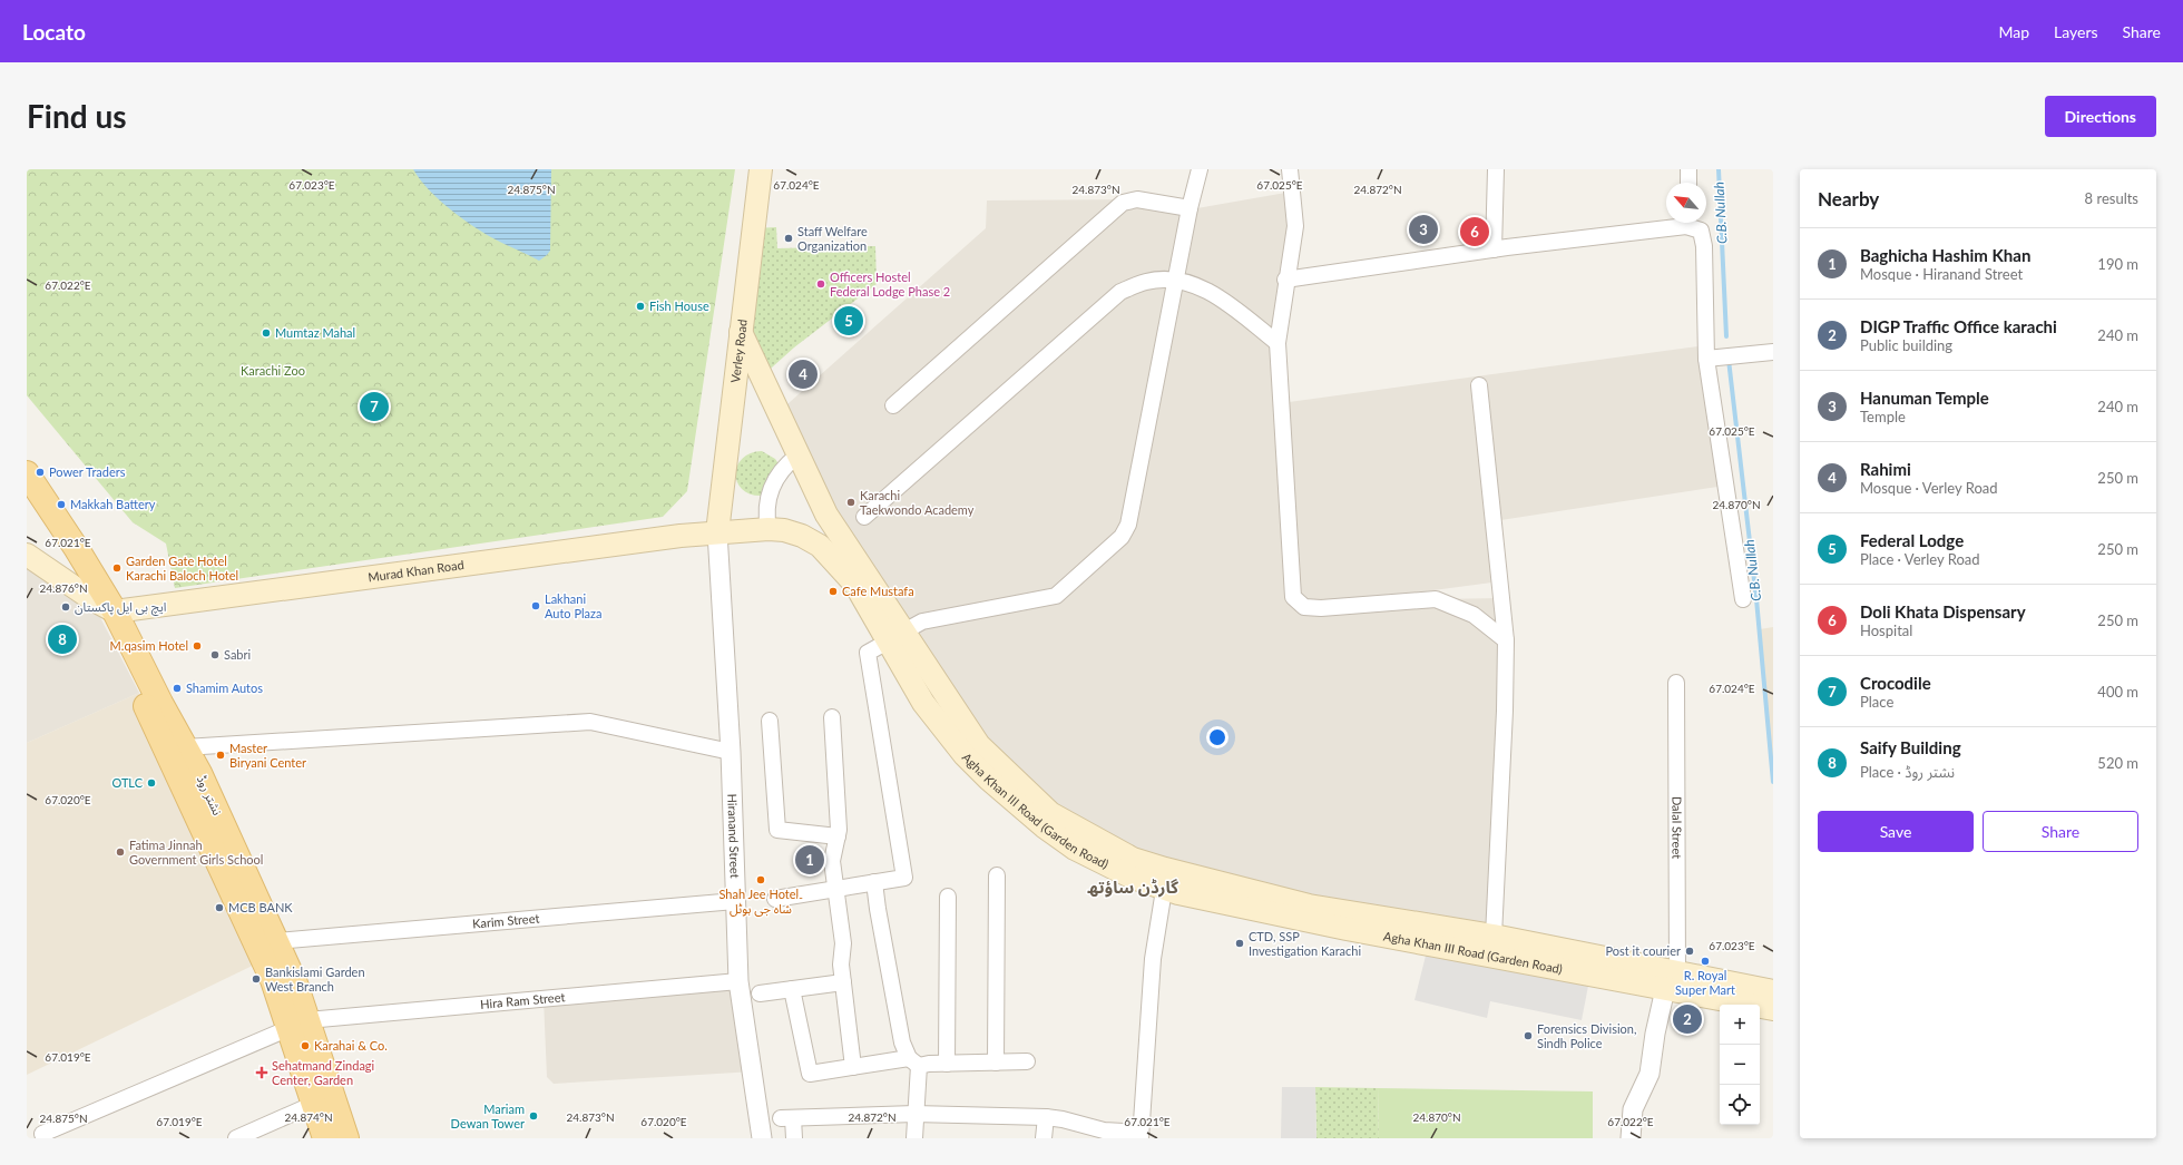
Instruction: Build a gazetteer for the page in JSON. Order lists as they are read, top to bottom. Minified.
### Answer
{"streets":{"main road":["Verley Road","Murad Khan Road","نشتر روڈ","Agha Khan III Road (Garden Road)"],"street":["Dalal Street","Hiranand Street","Karim Street","Hira Ram Street"]},"crossings":[["Verley Road","Murad Khan Road"],["Verley Road","Agha Khan III Road (Garden Road)"],["Verley Road","Hiranand Street"],["Murad Khan Road","نشتر روڈ"],["Murad Khan Road","Agha Khan III Road (Garden Road)"],["Murad Khan Road","Hiranand Street"],["نشتر روڈ","Karim Street"],["نشتر روڈ","Hira Ram Street"],["Agha Khan III Road (Garden Road)","Dalal Street"],["Agha Khan III Road (Garden Road)","Hiranand Street"],["Hiranand Street","Karim Street"],["Hiranand Street","Hira Ram Street"]],"districts":["گارڈن ساؤتھ"],"water":["C.B. Nullah"],"parks":["Karachi Zoo"],"places":{"other":["Staff Welfare Organization","Officers Hostel Federal Lodge Phase 2","Fish House","Mumtaz Mahal","Power Traders","Karachi Taekwondo Academy","Makkah Battery","Garden Gate Hotel Karachi Baloch Hotel","Cafe Mustafa","Lakhani Auto Plaza","ایچ بی ایل پاکستان","M.qasim Hotel","Sabri","Shamim Autos","Master Biryani Center","OTLC","Fatima Jinnah Government Girls School","Shah Jee Hotel۔ شاہ جی ہوٹل","MCB BANK","CTD, SSP Investigation Karachi","Post it courier","R. Royal Super Mart","Bankislami Garden West Branch","Forensics Division, Sindh Police","Karahai & Co.","Mariam Dewan Tower"],"health":["Sehatmand Zindagi Center, Garden"]},"north":"top left","page":{"header":"Locato","nav":["Map","Layers","Share"],"buttons":["Directions",["Save","Share"]],"title":"Find us","heading":["Nearby","8 results"],"pins":["3","6","5","4","7","8","1","2"],"list":[{"mark":"1","name":"Baghicha Hashim Khan","note":"Mosque · Hiranand Street","value":"190 m"},{"mark":"2","name":"DIGP Traffic Office karachi","note":"Public building","value":"240 m"},{"mark":"3","name":"Hanuman Temple","note":"Temple","value":"240 m"},{"mark":"4","name":"Rahimi","note":"Mosque · Verley Road","value":"250 m"},{"mark":"5","name":"Federal Lodge","note":"Place · Verley Road","value":"250 m"},{"mark":"6","name":"Doli Khata Dispensary","note":"Hospital","value":"250 m"},{"mark":"7","name":"Crocodile","note":"Place","value":"400 m"},{"mark":"8","name":"Saify Building","note":"Place · نشتر روڈ","value":"520 m"}],"map_buttons":["+","−"]},"coordinates":["67.023°E","67.024°E","67.025°E","24.875°N","24.873°N","24.872°N","67.022°E","24.870°N","67.021°E","24.876°N","67.020°E","67.019°E","24.874°N"]}
